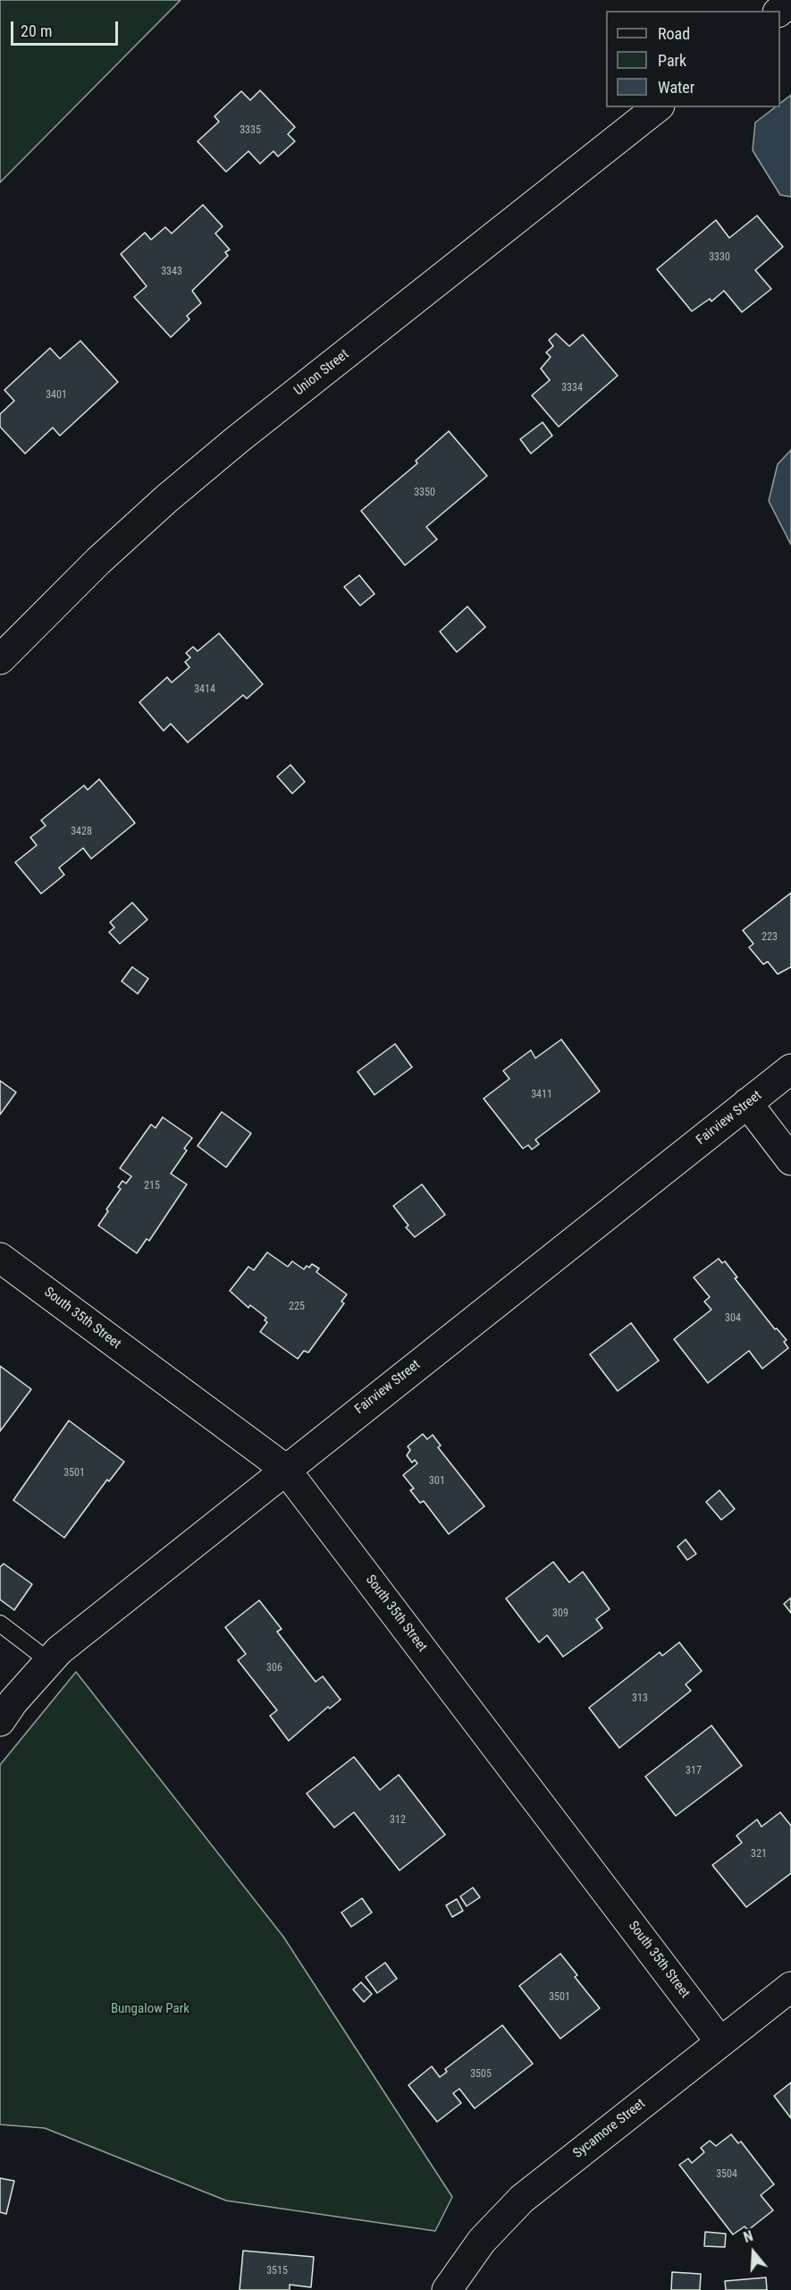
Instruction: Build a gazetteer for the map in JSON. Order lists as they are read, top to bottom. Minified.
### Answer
{"streets":{"street":["Union Street","Fairview Street","South 35th Street","Sycamore Street"]},"crossings":[["Fairview Street","South 35th Street"],["South 35th Street","Sycamore Street"]],"parks":["Bungalow Park"],"house_numbers":["3335","3330","3343","3334","3401","3350","3414","3428","223","3411","215","225","304","3501","301","309","306","313","317","312","321","3501","3505","3504","3515"],"legend":["Road","Park","Water"],"scale_bar":"20 m","north":"top"}
